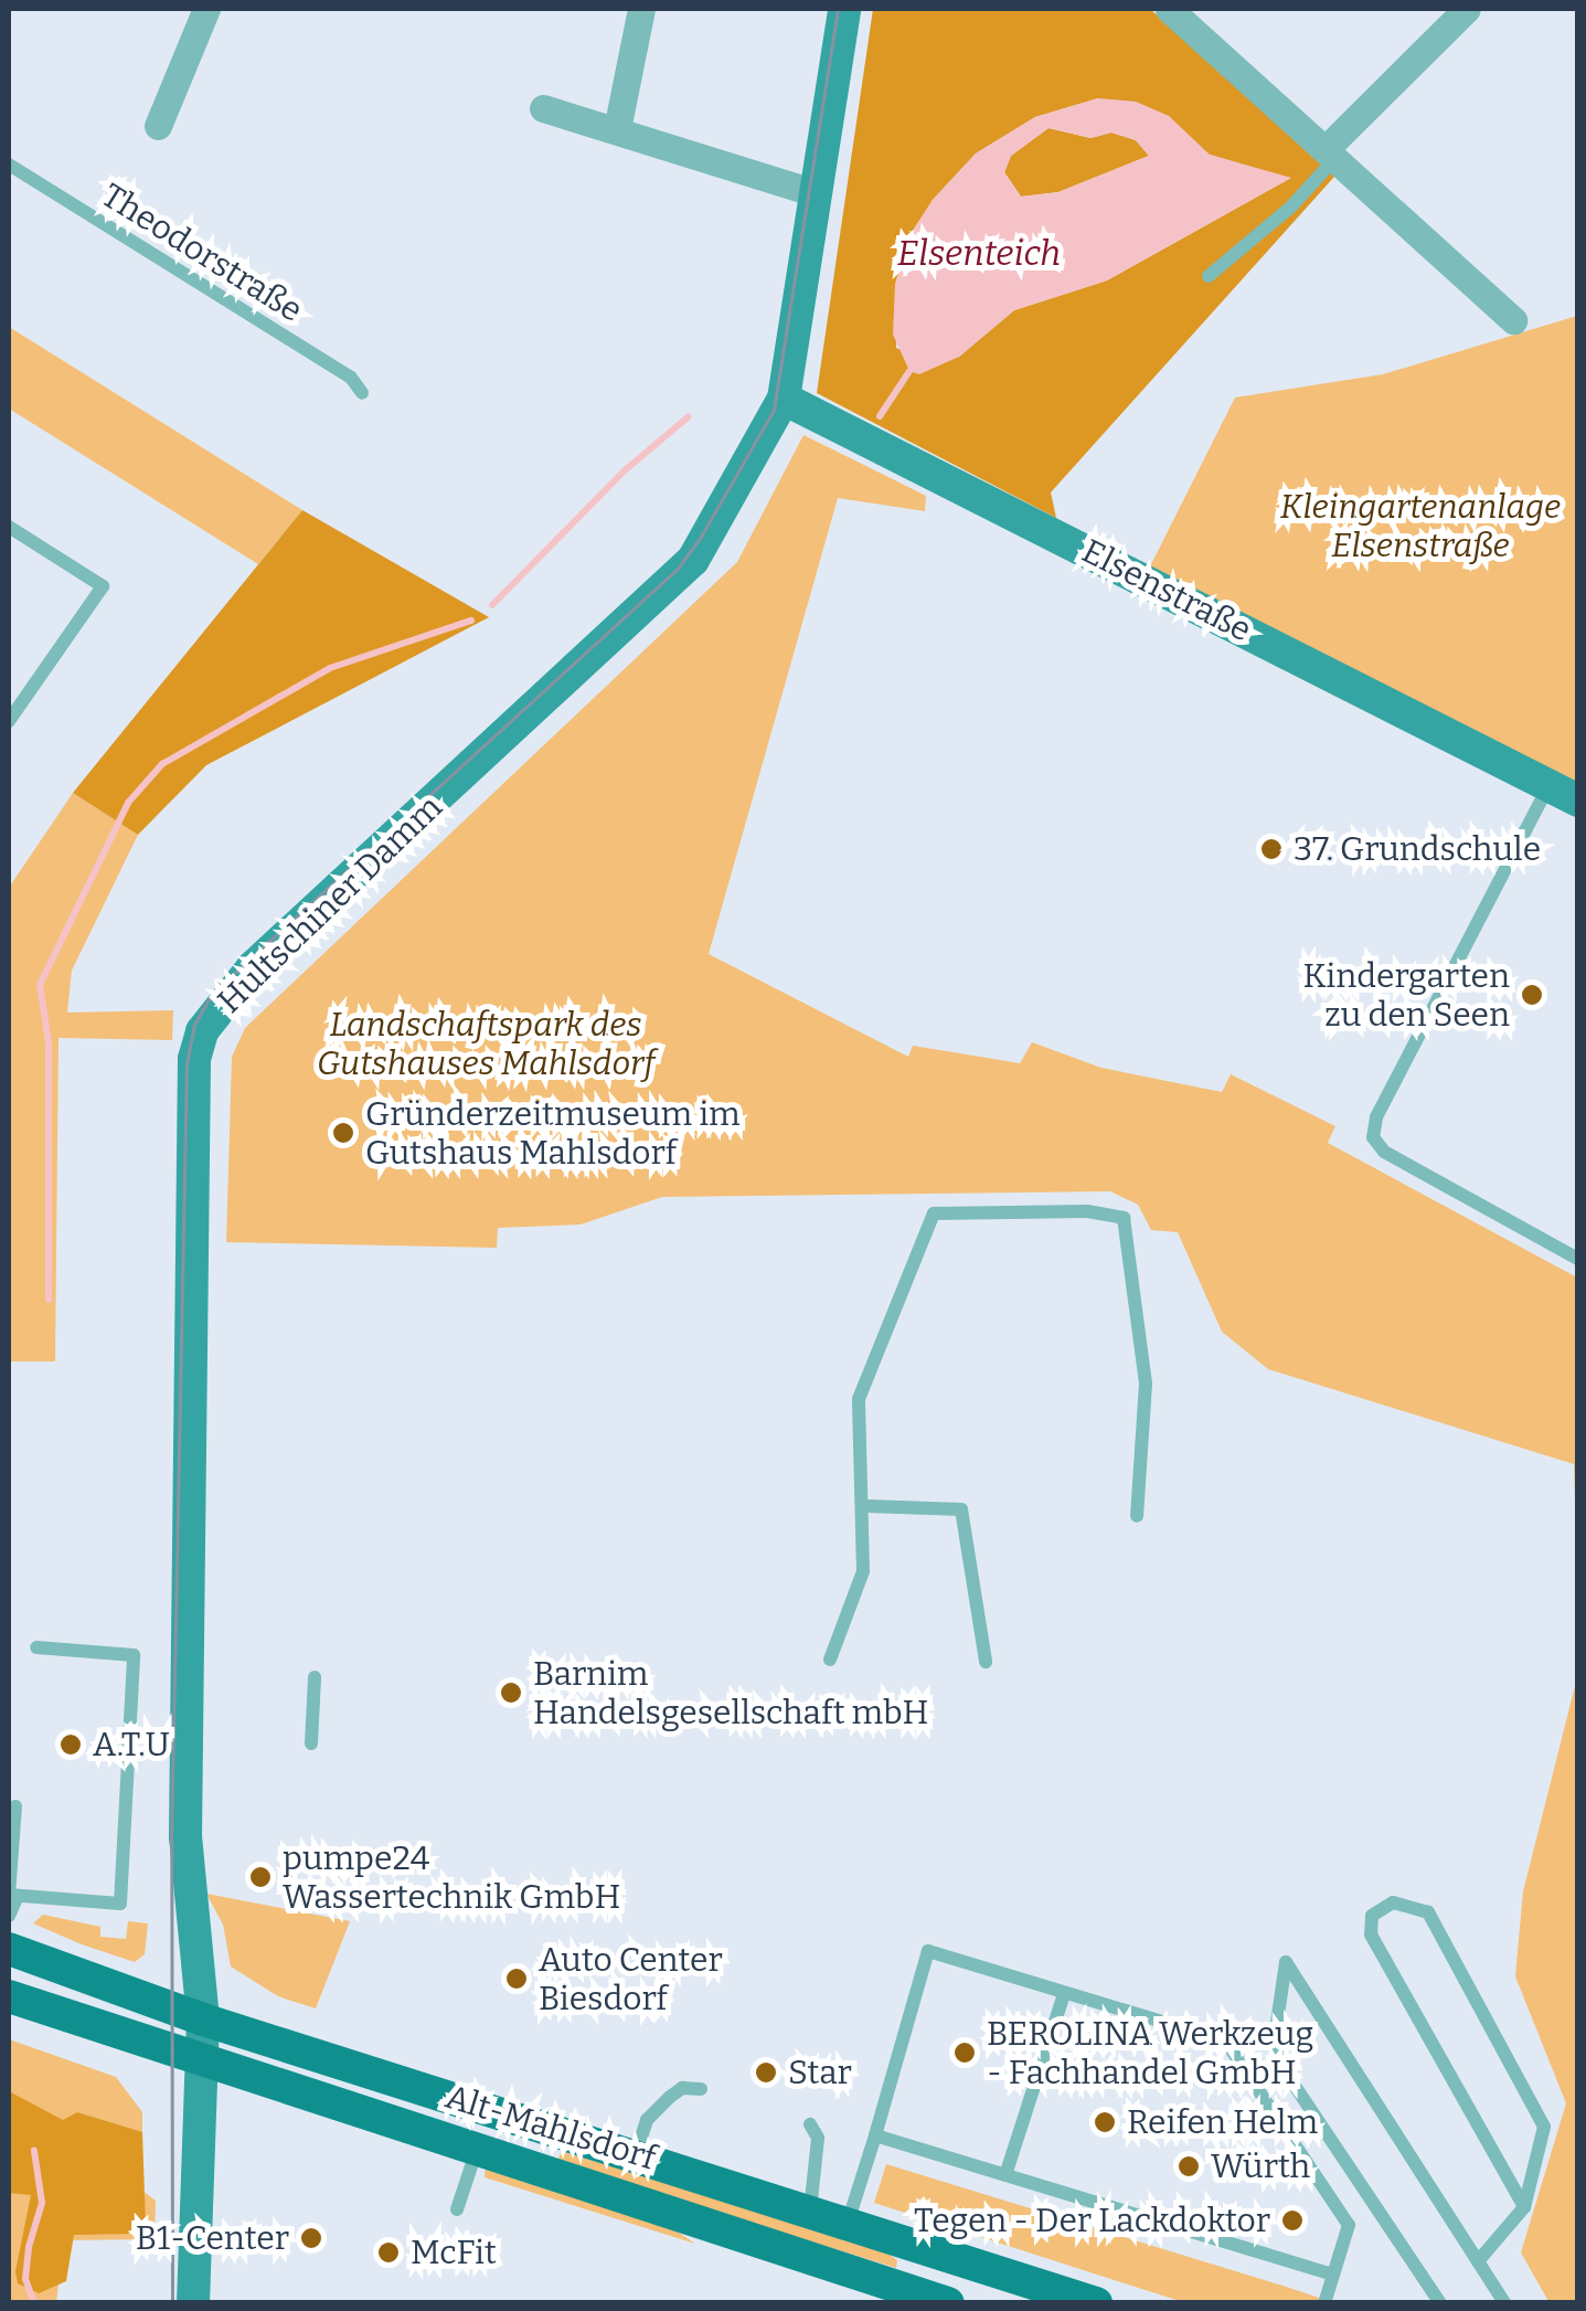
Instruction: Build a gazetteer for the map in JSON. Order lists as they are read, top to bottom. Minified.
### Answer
{"streets":{"main road":["Elsenstraße","Hultschiner Damm","Alt-Mahlsdorf"],"lane":["Theodorstraße"]},"crossings":[["Elsenstraße","Hultschiner Damm"],["Hultschiner Damm","Alt-Mahlsdorf"]],"water":["Elsenteich"],"parks":["Kleingartenanlage Elsenstraße","Landschaftspark des Gutshauses Mahlsdorf"],"places":["37. Grundschule","Kindergarten zu den Seen","Gründerzeitmuseum im Gutshaus Mahlsdorf","Barnim Handelsgesellschaft mbH","A.T.U","pumpe24 Wassertechnik GmbH","Auto Center Biesdorf","BEROLINA Werkzeug - Fachhandel GmbH","Star","Reifen Helm","Würth","Tegen - Der Lackdoktor","B1-Center","McFit"]}
